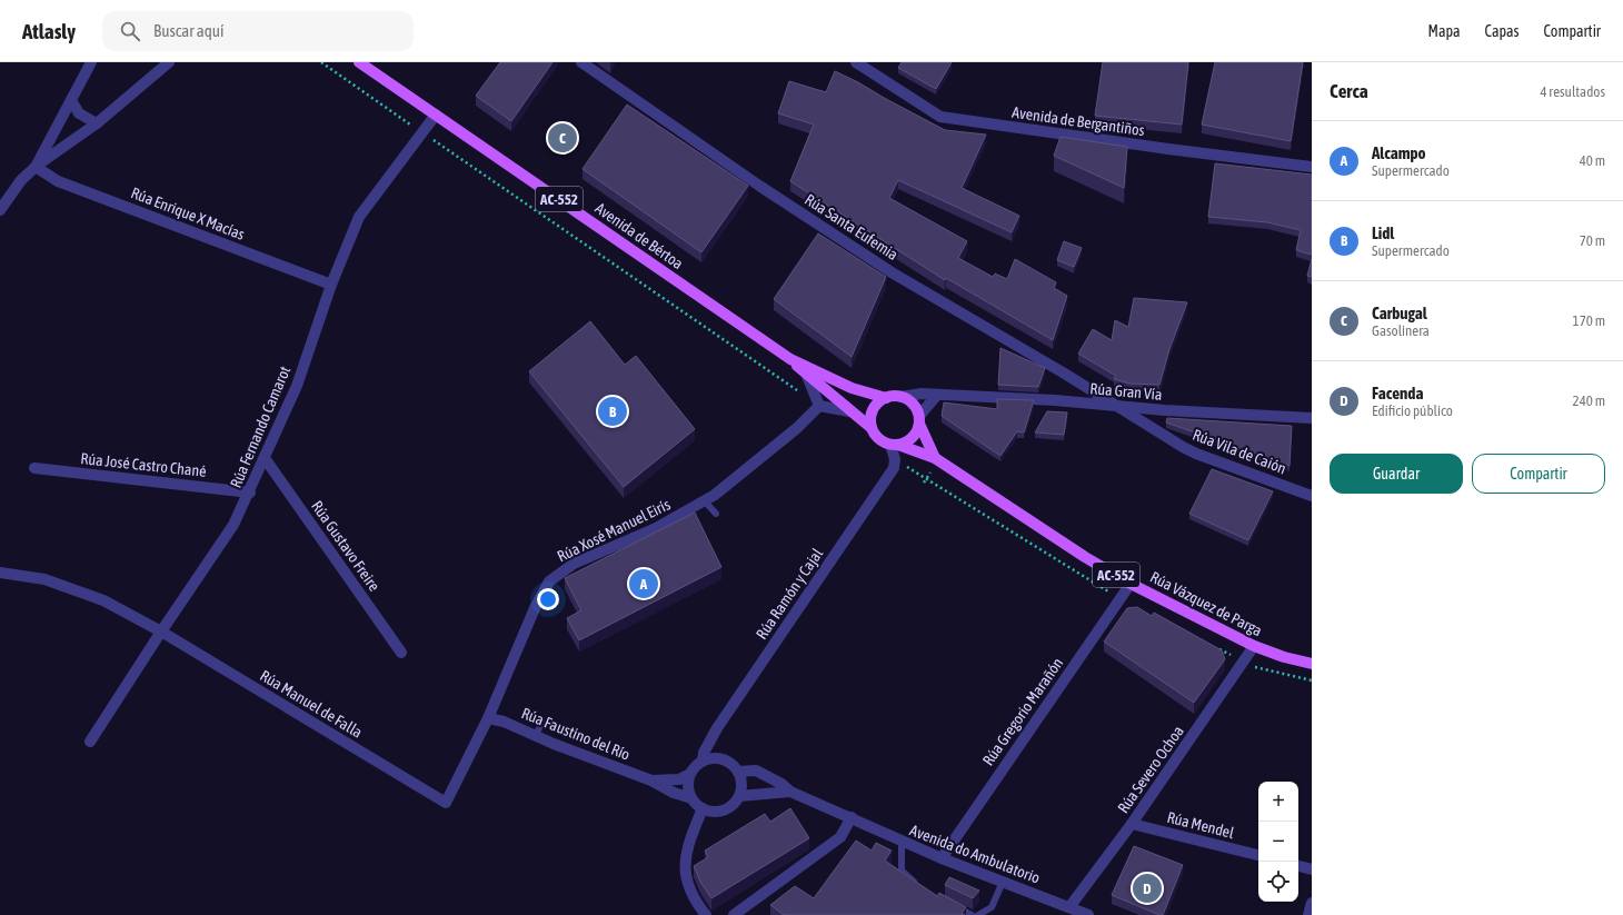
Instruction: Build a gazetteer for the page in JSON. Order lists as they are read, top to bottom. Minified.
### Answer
{"streets":{"main road":["AC-552","Avenida de Bértoa","Rúa Vázquez de Parga"],"street":["Avenida de Bergantiños","Rúa Enrique X Macías","Rúa Santa Eufemia","Rúa Gran Vía","Rúa Fernando Camarot","Rúa Vila de Caión","Rúa José Castro Chané","Rúa Xosé Manuel Eirís","Rúa Gustavo Freire","Rúa Ramón y Cajal","Rúa Manuel de Falla","Rúa Gregorio Marañón","Rúa Faustino del Río","Rúa Severo Ochoa","Rúa Mendel","Avenida do Ambulatorio"]},"crossings":[["AC-552","Avenida de Bértoa"],["AC-552","Rúa Gran Vía"],["AC-552","Rúa Ramón y Cajal"],["AC-552","Rúa Vázquez de Parga"],["Rúa Enrique X Macías","Rúa Fernando Camarot"],["Rúa Santa Eufemia","Rúa Gran Vía"],["Rúa Santa Eufemia","Rúa Vila de Caión"],["Avenida de Bértoa","Rúa Gran Vía"],["Avenida de Bértoa","Rúa Fernando Camarot"],["Avenida de Bértoa","Rúa Ramón y Cajal"],["Avenida de Bértoa","Rúa Vázquez de Parga"],["Rúa Gran Vía","Rúa Vila de Caión"],["Rúa Gran Vía","Rúa Ramón y Cajal"],["Rúa Gran Vía","Rúa Vázquez de Parga"],["Rúa Fernando Camarot","Rúa José Castro Chané"],["Rúa Fernando Camarot","Rúa Gustavo Freire"],["Rúa Fernando Camarot","Rúa Manuel de Falla"],["Rúa Xosé Manuel Eirís","Rúa Manuel de Falla"],["Rúa Xosé Manuel Eirís","Rúa Faustino del Río"],["Rúa Ramón y Cajal","Rúa Vázquez de Parga"],["Rúa Ramón y Cajal","Rúa Faustino del Río"],["Rúa Ramón y Cajal","Avenida do Ambulatorio"],["Rúa Vázquez de Parga","Rúa Gregorio Marañón"],["Rúa Vázquez de Parga","Rúa Severo Ochoa"],["Rúa Gregorio Marañón","Avenida do Ambulatorio"],["Rúa Faustino del Río","Avenida do Ambulatorio"],["Rúa Severo Ochoa","Rúa Mendel"],["Rúa Severo Ochoa","Avenida do Ambulatorio"]],"page":{"header":"Atlasly","search":"Buscar aquí","nav":["Mapa","Capas","Compartir"],"heading":["Cerca","4 resultados"],"list":[{"mark":"A","name":"Alcampo","note":"Supermercado","value":"40 m"},{"mark":"B","name":"Lidl","note":"Supermercado","value":"70 m"},{"mark":"C","name":"Carbugal","note":"Gasolinera","value":"170 m"},{"mark":"D","name":"Facenda","note":"Edificio público","value":"240 m"}],"pins":["C","B","A","D"],"buttons":["Guardar","Compartir"],"map_buttons":["+","−"]}}
